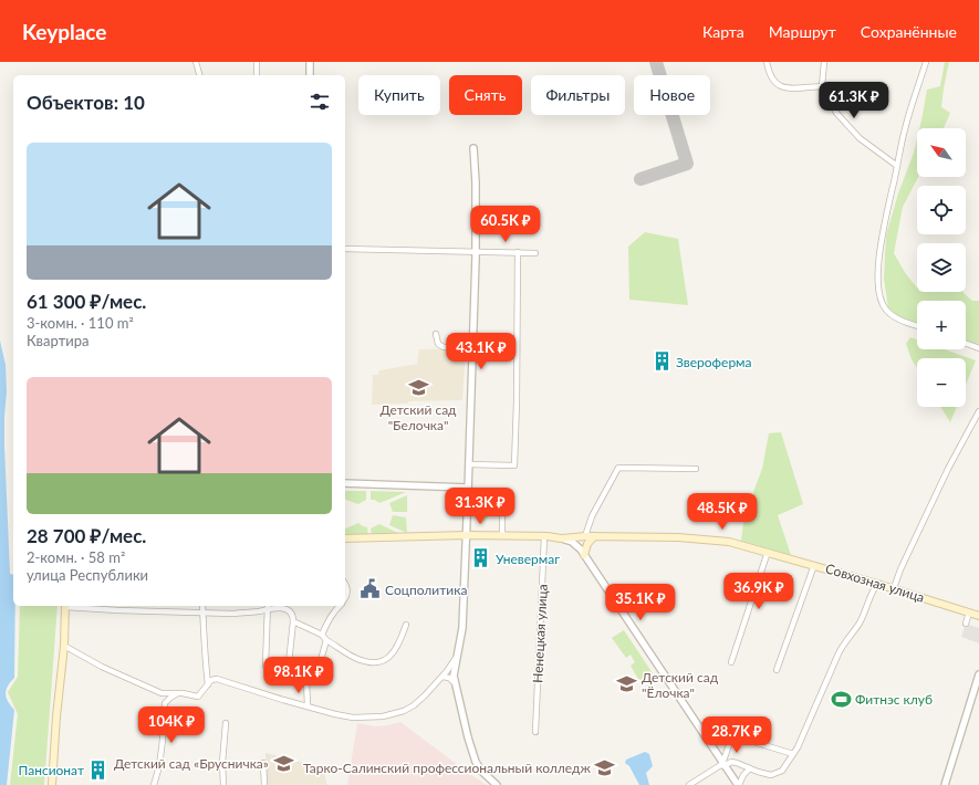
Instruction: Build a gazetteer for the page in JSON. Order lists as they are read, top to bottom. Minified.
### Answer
{"streets":{"main road":["Совхозная улица"],"street":["Ненецкая улица"]},"crossings":[["Совхозная улица","Ненецкая улица"]],"places":{"building":["Звероферма","Уневермаг","Пансионат"],"school or university":["Детский сад \"Белочка\"","Детский сад \"Ёлочка\"","Детский сад «Брусничка»","Тарко-Салинский профессиональный колледж"],"public building":["Соцполитика"],"sports":["Фитнэс клуб"]},"north":"top left","page":{"header":"Keyplace","nav":["Карта","Маршрут","Сохранённые"],"chip":["Купить","Снять","Фильтры","Новое"],"heading":"Объектов: 10","price":["61.3K ₽","60.5K ₽","43.1K ₽","31.3K ₽","48.5K ₽","36.9K ₽","35.1K ₽","98.1K ₽","104K ₽","28.7K ₽"],"map_buttons":["+","−"],"list":[{"name":"61 300 ₽/мес.","note":"3-комн. · 110 m² · Квартира"},{"name":"28 700 ₽/мес.","note":"2-комн. · 58 m² · улица Республики"}]}}
